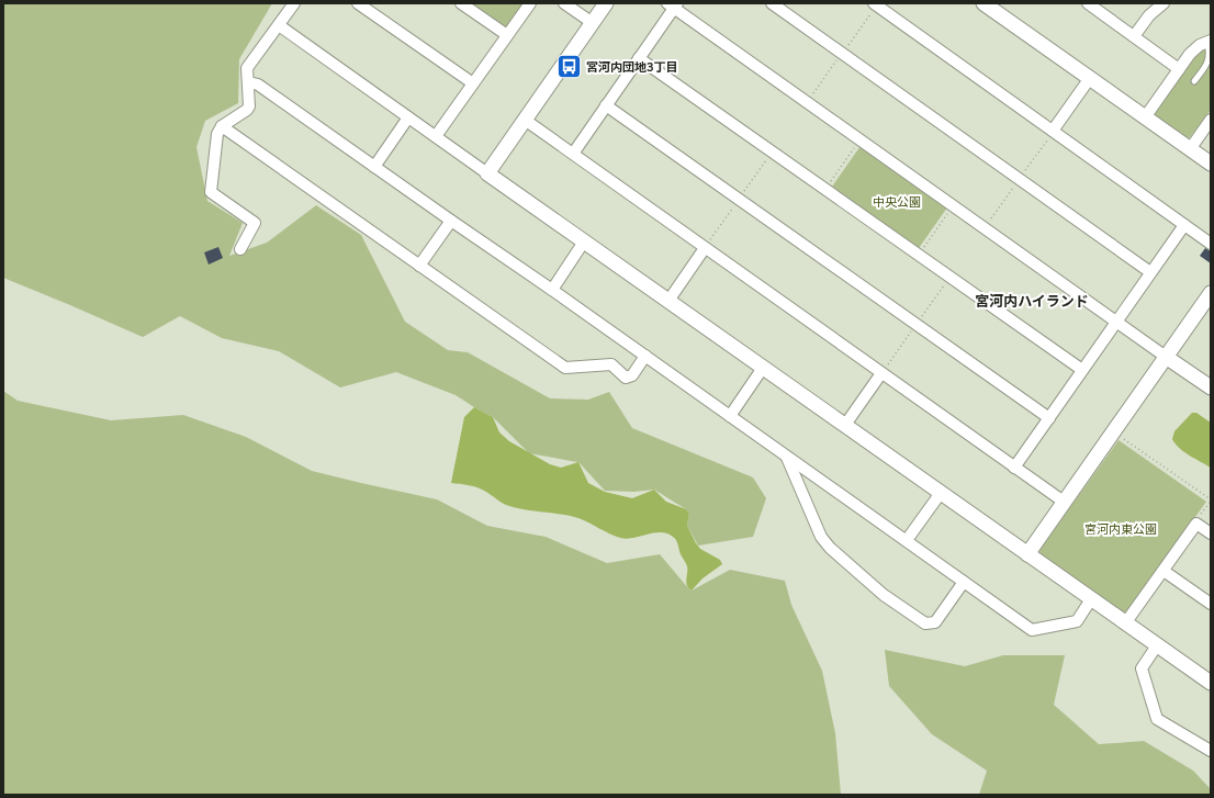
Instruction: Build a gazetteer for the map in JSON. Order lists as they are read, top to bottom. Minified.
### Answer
{"districts":["宮河内ハイランド"],"parks":["中央公園","宮河内東公園"],"places":{"bus stop":["宮河内団地3丁目"]}}
